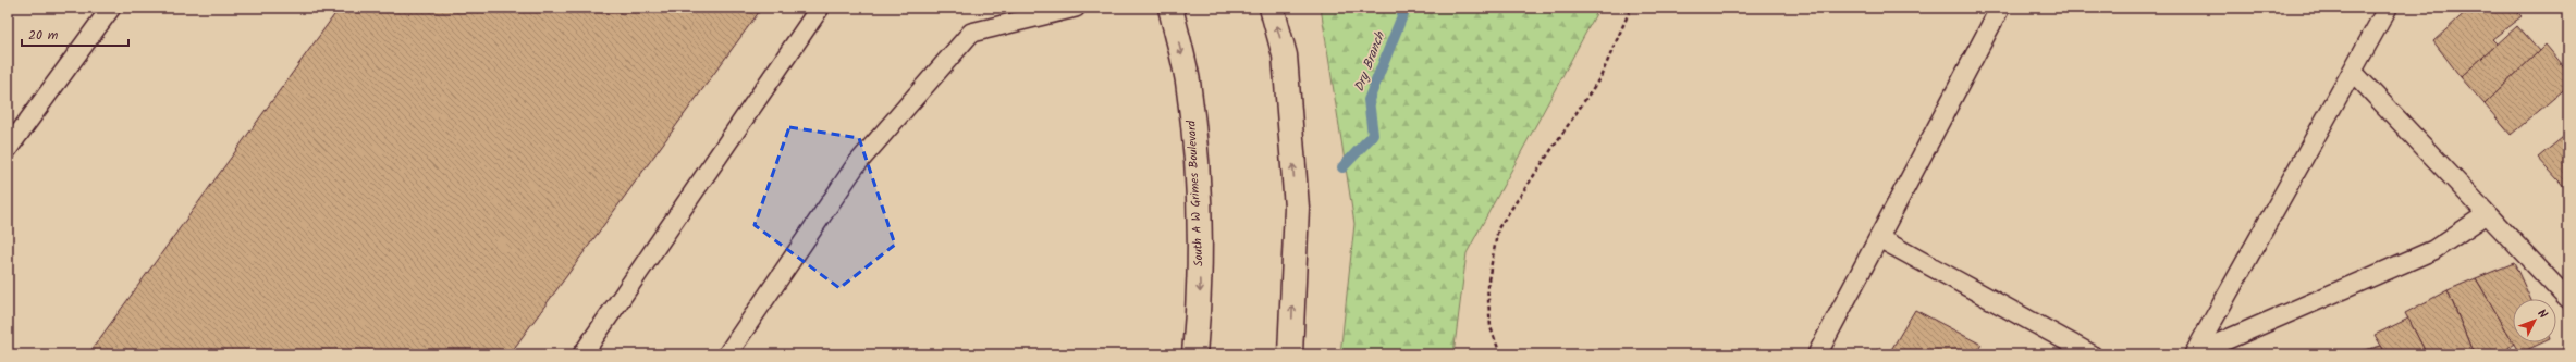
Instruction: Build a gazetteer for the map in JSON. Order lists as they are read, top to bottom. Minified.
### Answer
{"streets":{"main road":["South A W Grimes Boulevard"]},"water":["Dry Branch"],"scale_bar":"20 m","north":"top right"}
